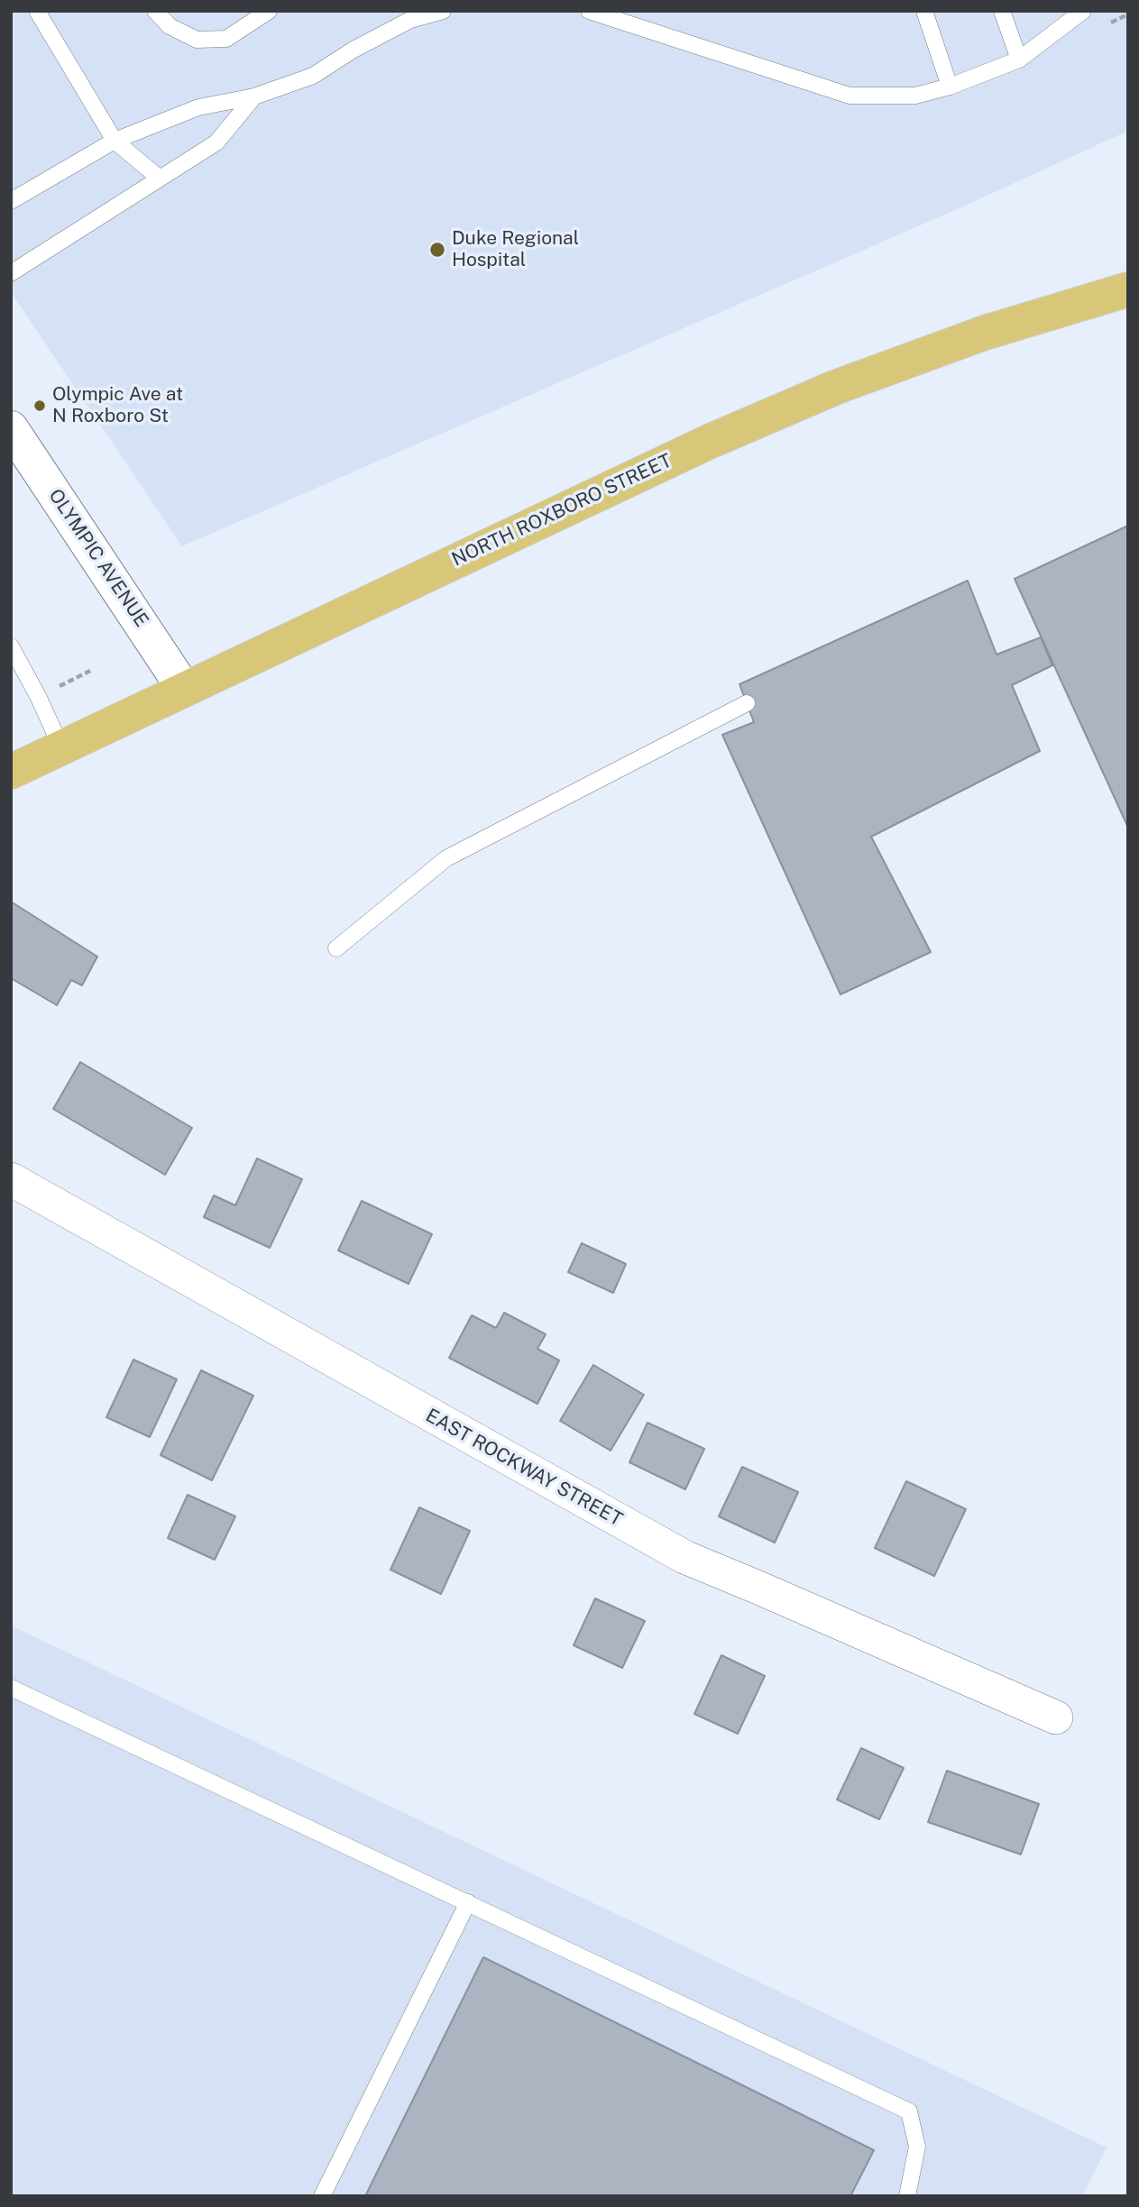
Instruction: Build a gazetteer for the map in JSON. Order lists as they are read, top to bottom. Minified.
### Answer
{"streets":{"main road":["NORTH ROXBORO STREET"],"street":["OLYMPIC AVENUE","EAST ROCKWAY STREET"]},"crossings":[["NORTH ROXBORO STREET","OLYMPIC AVENUE"]],"places":["Duke Regional Hospital","Olympic Ave at N Roxboro St"]}
